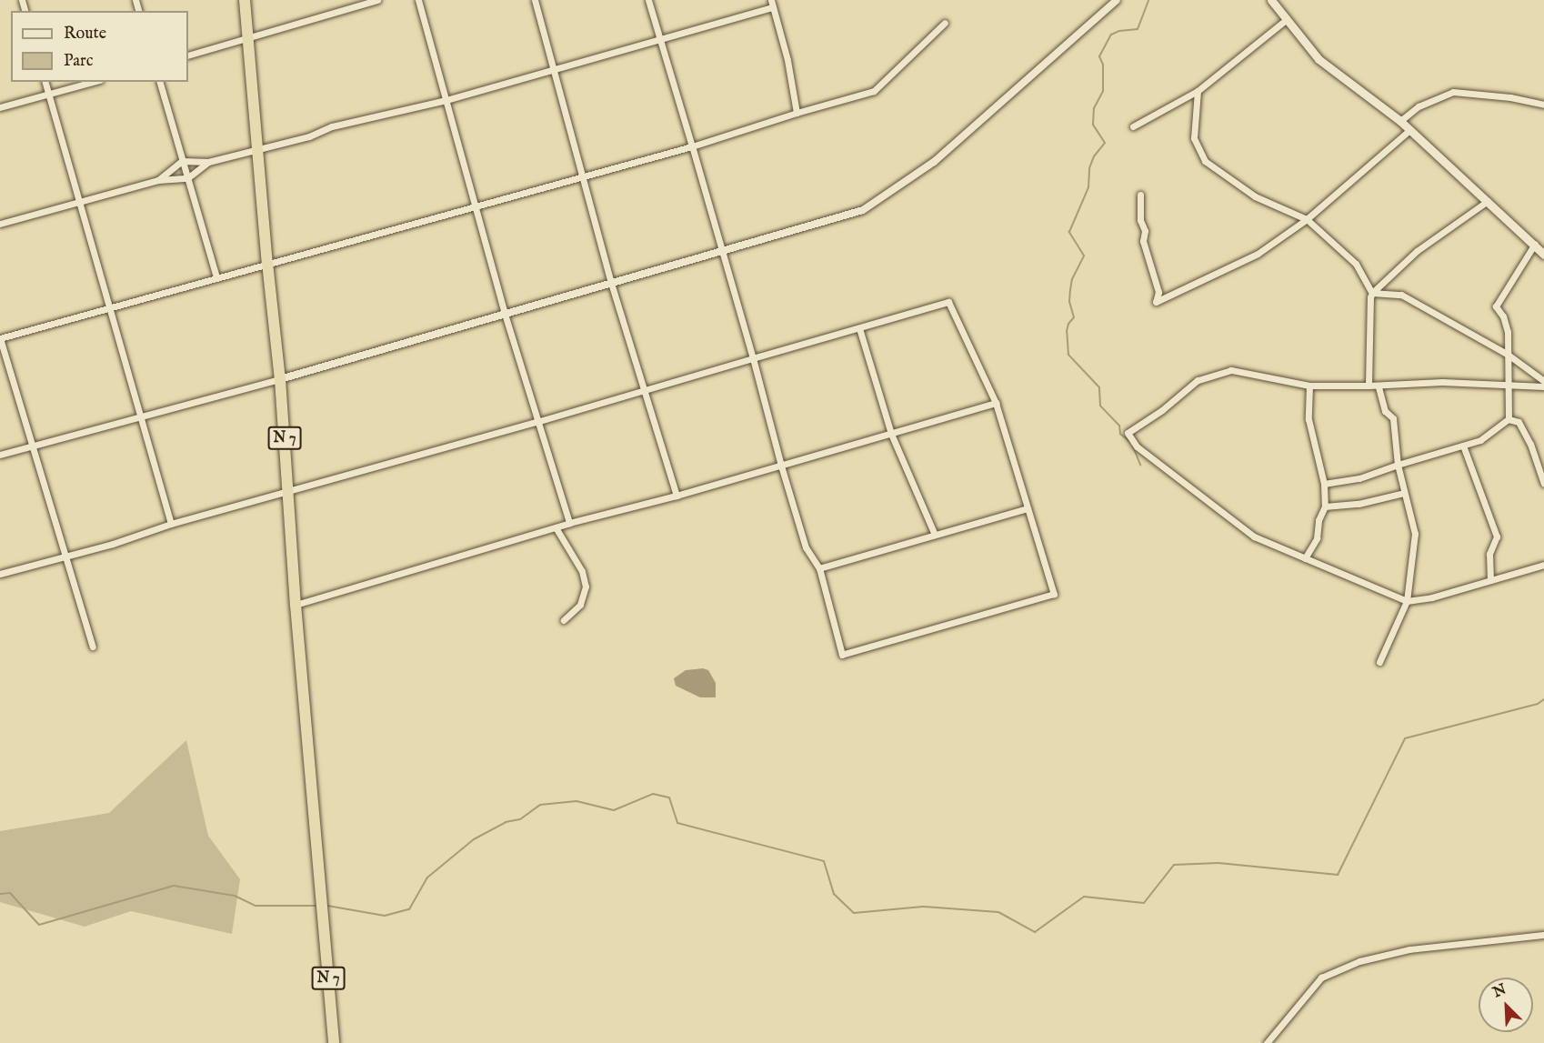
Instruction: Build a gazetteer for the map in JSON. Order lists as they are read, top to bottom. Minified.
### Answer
{"streets":{"highway":["N 7"]},"legend":["Route","Parc"],"north":"top left"}
